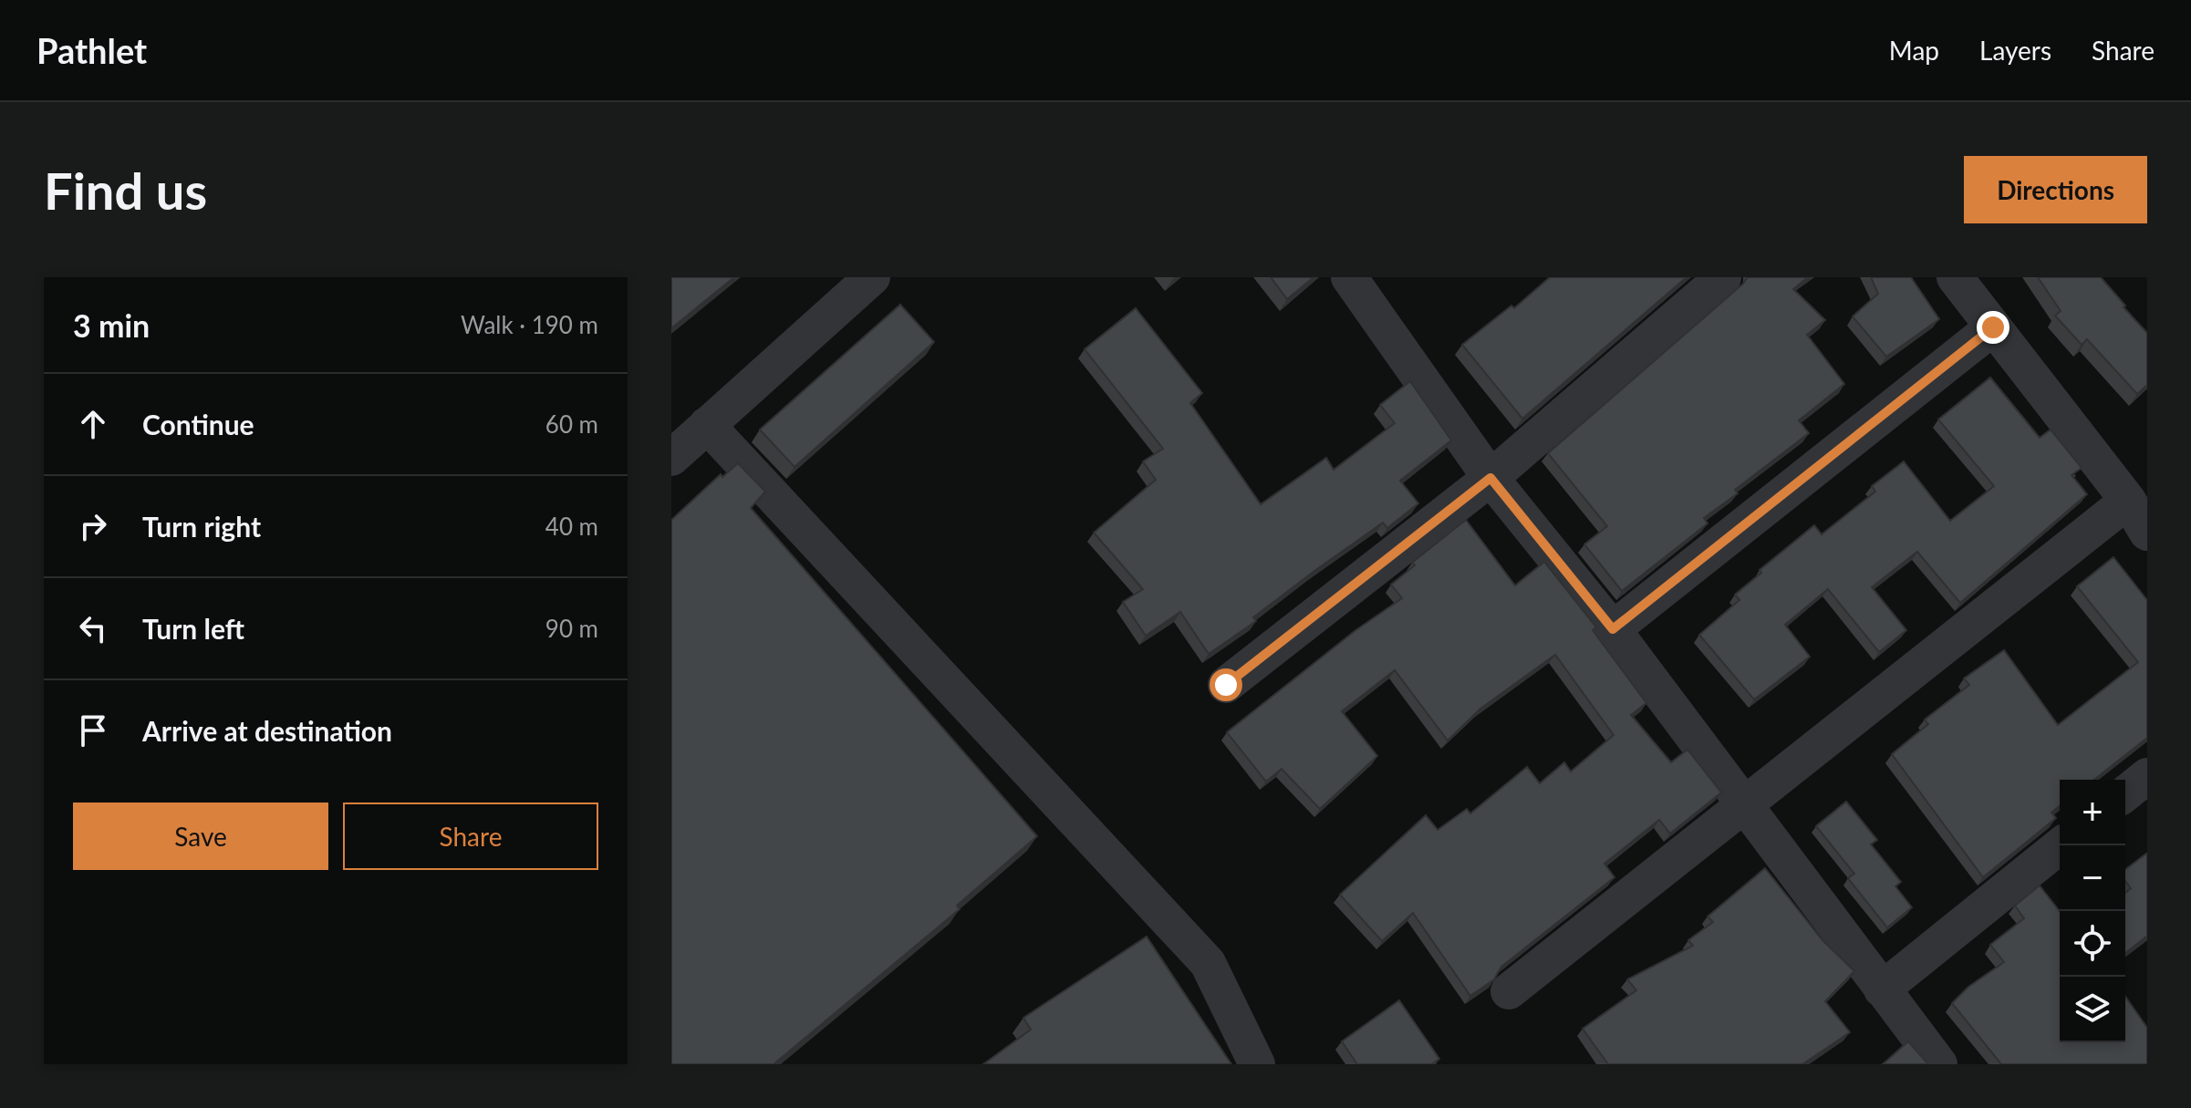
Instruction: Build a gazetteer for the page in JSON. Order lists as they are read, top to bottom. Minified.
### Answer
{"page":{"header":"Pathlet","nav":["Map","Layers","Share"],"buttons":["Directions",["Save","Share"]],"title":"Find us","heading":["3 min","Walk · 190 m"],"list":[["Continue","60 m"],["Turn right","40 m"],["Turn left","90 m"],"Arrive at destination"],"map_buttons":["+","−"]}}
